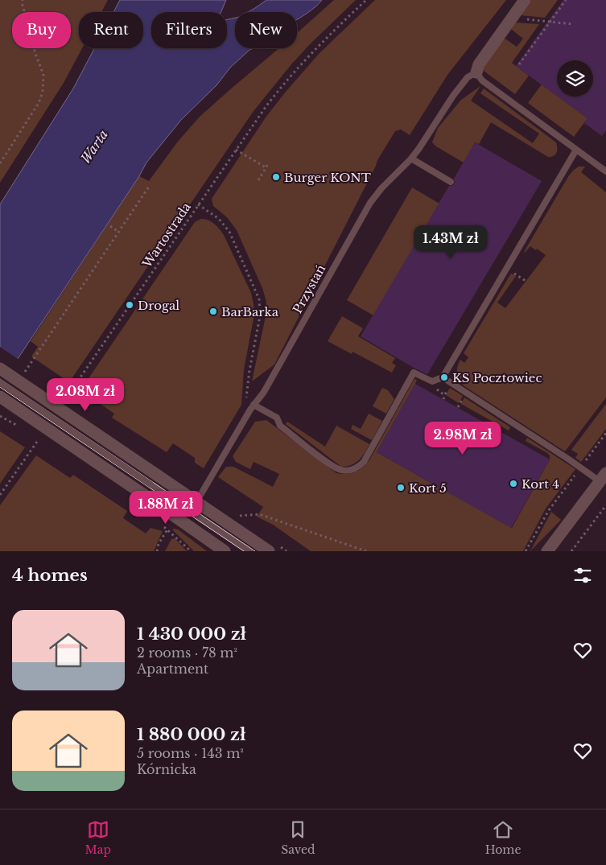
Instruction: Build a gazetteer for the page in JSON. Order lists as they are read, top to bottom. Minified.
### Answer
{"streets":{"lane":["Przystań"],"path":["Wartostrada"]},"water":["Warta"],"places":["Burger KONT","Drogal","BarBarka","KS Pocztowiec","Kort 4","Kort 5"],"page":{"chip":["Buy","Rent","Filters","New"],"price":["1.43M zł","2.08M zł","2.98M zł","1.88M zł"],"heading":"4 homes","list":[{"name":"1 430 000 zł","note":"2 rooms · 78 m² · Apartment"},{"name":"1 880 000 zł","note":"5 rooms · 143 m² · Kórnicka"}],"tabs":["Map","Saved","Home"]}}
